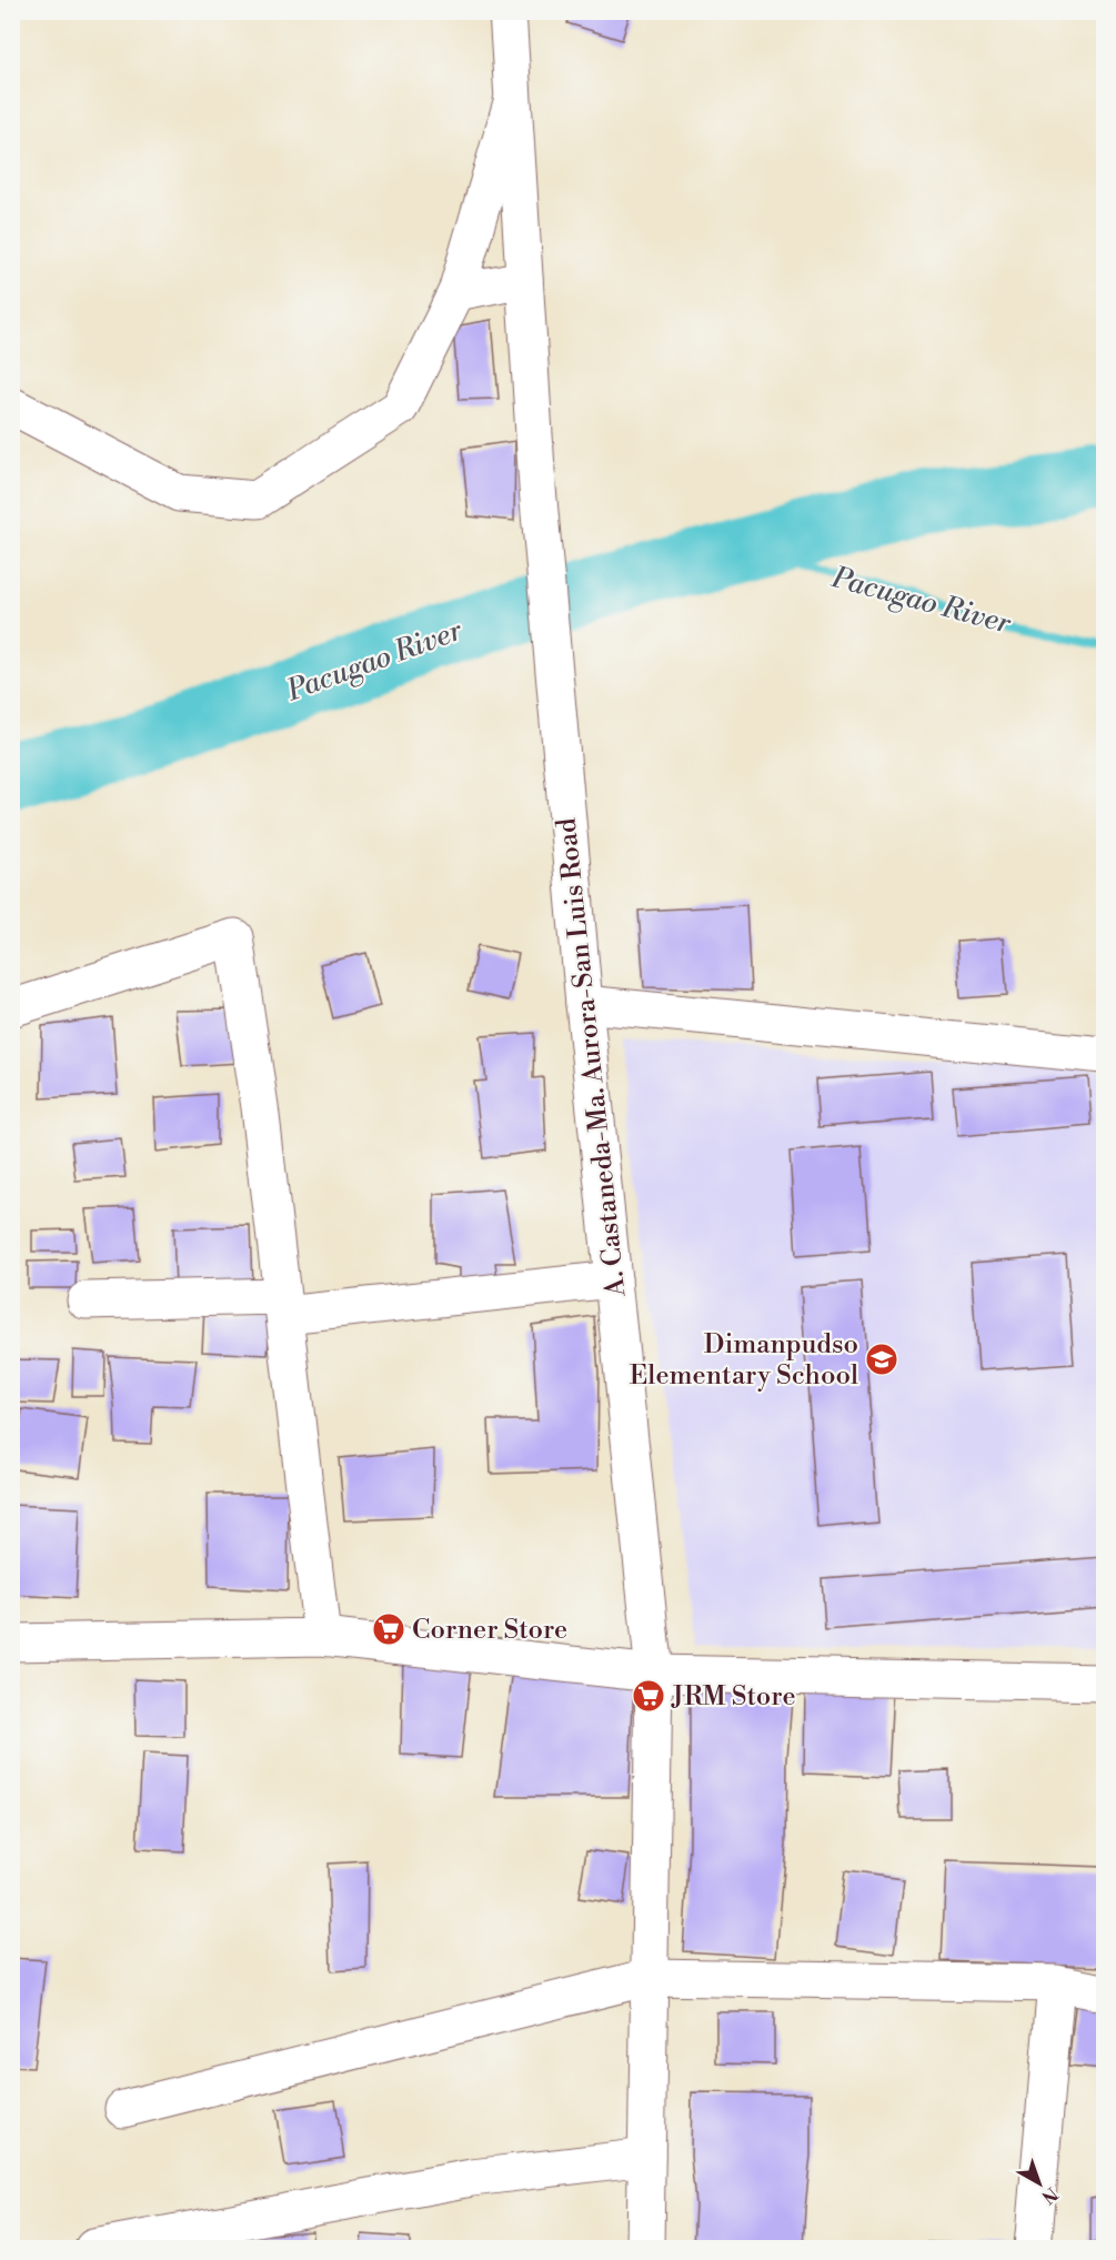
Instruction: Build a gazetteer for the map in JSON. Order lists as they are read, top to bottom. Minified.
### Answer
{"streets":{"street":["A. Castaneda-Ma. Aurora-San Luis Road"]},"water":["Pacugao River"],"places":{"school or university":["Dimanpudso Elementary School"],"supermarket":["Corner Store","JRM Store"]},"north":"bottom right"}
